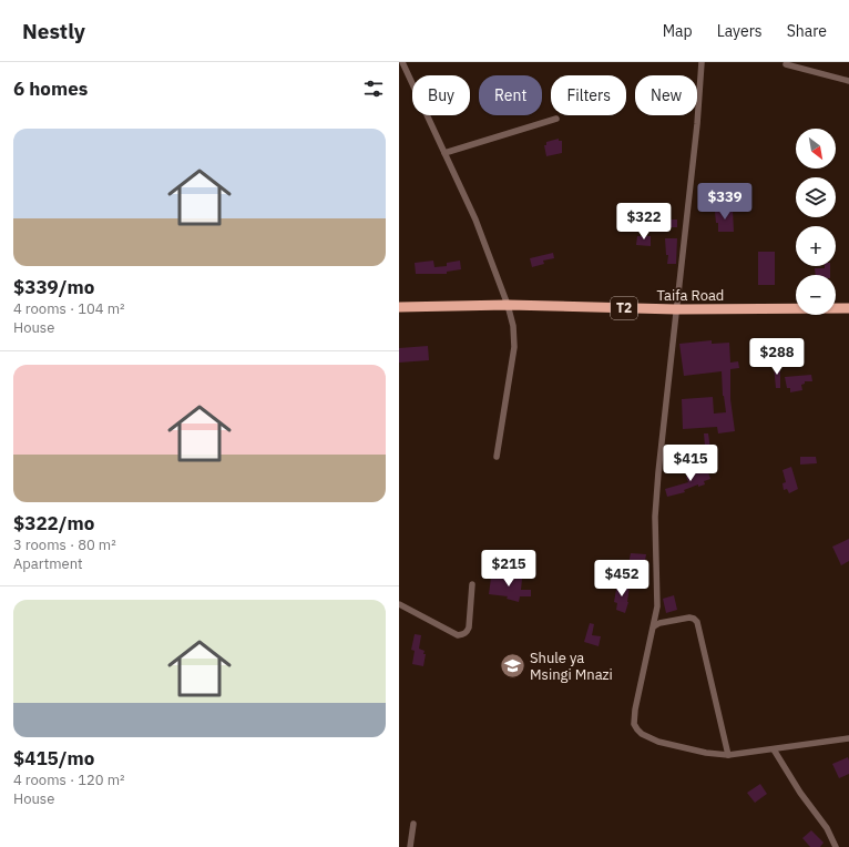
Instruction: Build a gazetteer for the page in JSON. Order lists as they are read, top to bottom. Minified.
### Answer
{"streets":{"highway":["Taifa Road","T2"]},"places":{"school or university":["Shule ya Msingi Mnazi"]},"north":"bottom right","page":{"header":"Nestly","nav":["Map","Layers","Share"],"heading":"6 homes","chip":["Buy","Rent","Filters","New"],"list":[{"name":"$339/mo","note":"4 rooms · 104 m² · House"},{"name":"$322/mo","note":"3 rooms · 80 m² · Apartment"},{"name":"$415/mo","note":"4 rooms · 120 m² · House"}],"map_buttons":["+","−"],"price":["$339","$322","$288","$415","$215","$452"]}}
